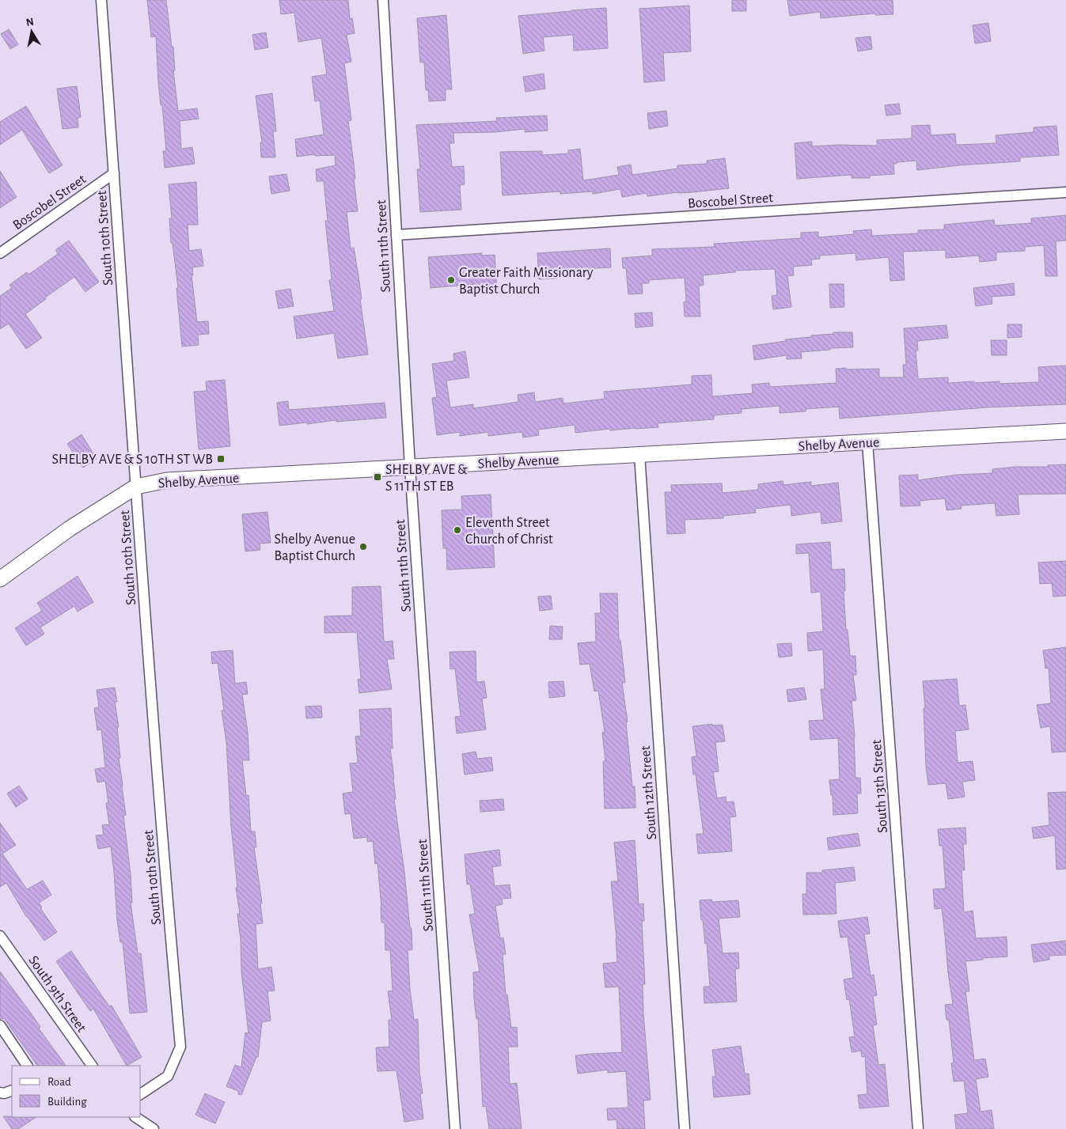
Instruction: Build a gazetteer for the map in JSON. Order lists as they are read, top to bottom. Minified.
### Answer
{"streets":{"street":["Boscobel Street","South 10th Street","South 11th Street","Shelby Avenue","South 13th Street","South 12th Street","South 9th Street"]},"crossings":[["Boscobel Street","South 10th Street"],["Boscobel Street","South 11th Street"],["South 10th Street","Shelby Avenue"],["South 11th Street","Shelby Avenue"],["Shelby Avenue","South 13th Street"],["Shelby Avenue","South 12th Street"]],"places":{"other":["Greater Faith Missionary Baptist Church","Eleventh Street Church of Christ","Shelby Avenue Baptist Church"],"transit":["SHELBY AVE & S 10TH ST WB","SHELBY AVE & S 11TH ST EB"]},"legend":["Road","Building"],"north":"top"}
